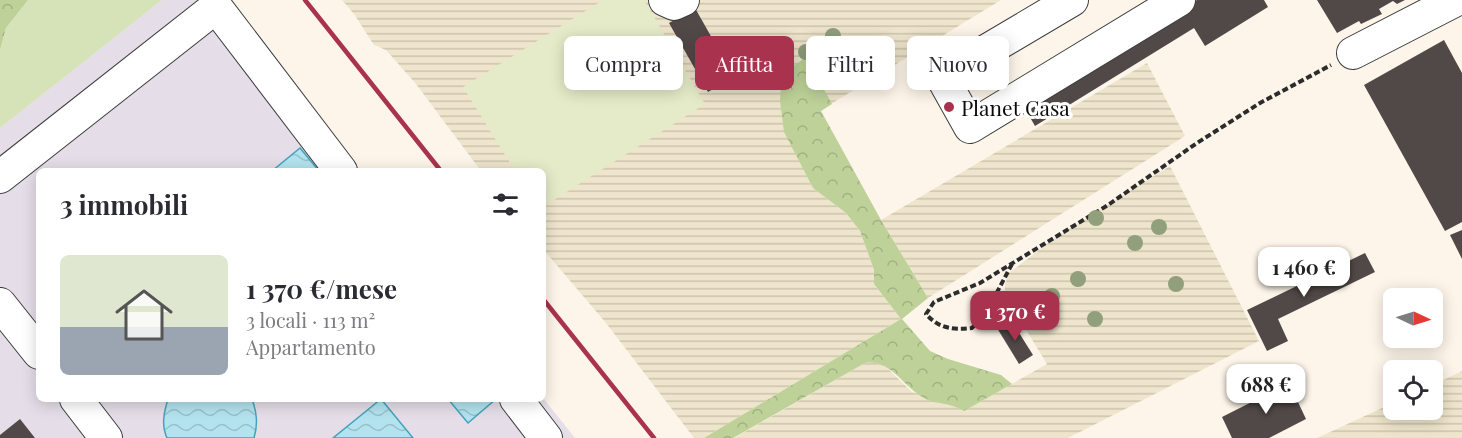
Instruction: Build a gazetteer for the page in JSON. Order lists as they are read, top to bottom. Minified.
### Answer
{"places":["Planet Casa"],"north":"right","page":{"chip":["Compra","Affitta","Filtri","Nuovo"],"heading":"3 immobili","list":[{"name":"1 370 €/mese","note":"3 locali · 113 m² · Appartamento"}],"price":["1 460 €","1 370 €","688 €"]}}
